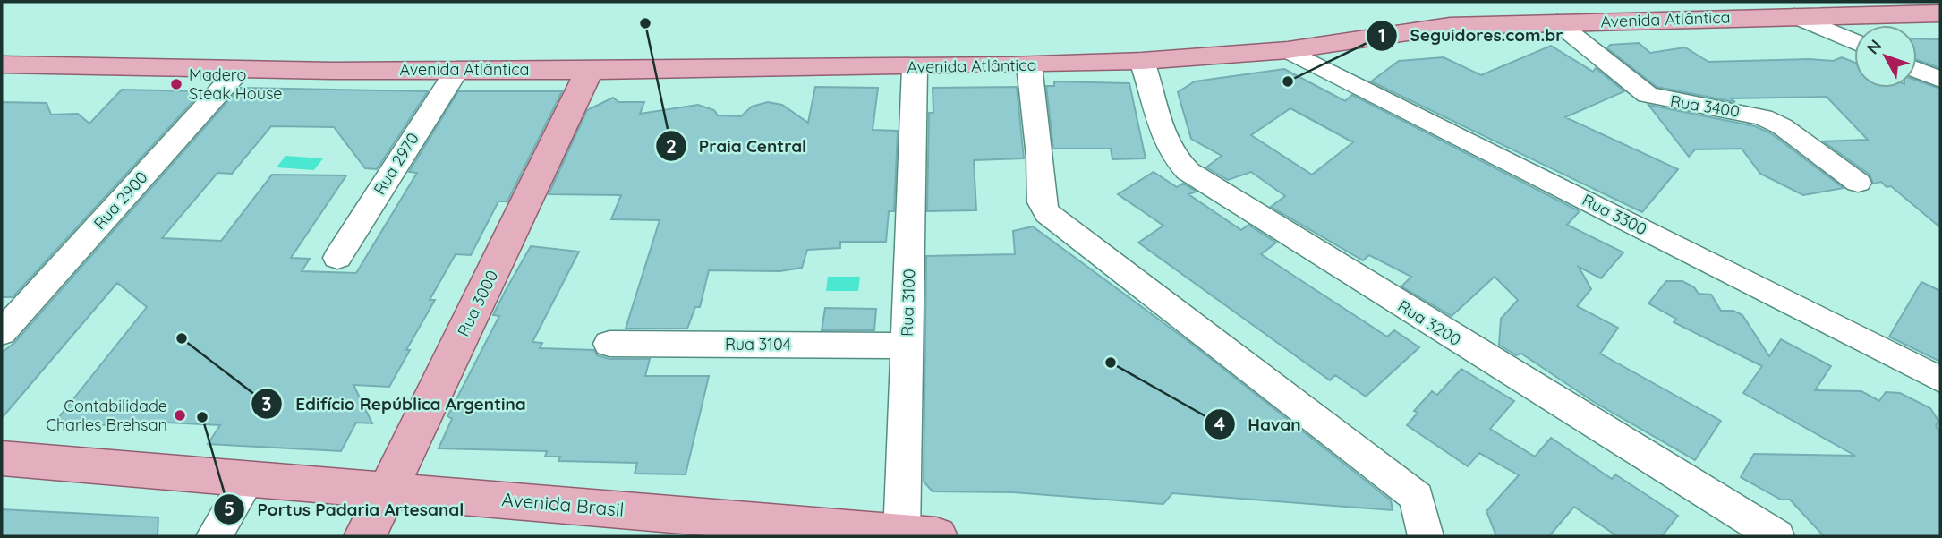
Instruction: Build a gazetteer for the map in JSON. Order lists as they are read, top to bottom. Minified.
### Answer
{"streets":{"main road":["Avenida Atlântica","Rua 3000","Avenida Brasil"],"street":["Rua 3400","Rua 2900","Rua 3300","Rua 3100","Rua 3200","Rua 3104"],"lane":["Rua 2970"]},"crossings":[["Avenida Atlântica","Rua 3400"],["Avenida Atlântica","Rua 2970"],["Avenida Atlântica","Rua 2900"],["Avenida Atlântica","Rua 3300"],["Avenida Atlântica","Rua 3100"],["Avenida Atlântica","Rua 3000"],["Avenida Atlântica","Rua 3200"],["Rua 3100","Rua 3104"],["Rua 3100","Avenida Brasil"],["Rua 3000","Avenida Brasil"]],"places":["Praia Central","Seguidores.com.br","Madero Steak House","Edifício República Argentina","Havan","Contabilidade Charles Brehsan","Portus Padaria Artesanal"],"north":"top left"}
